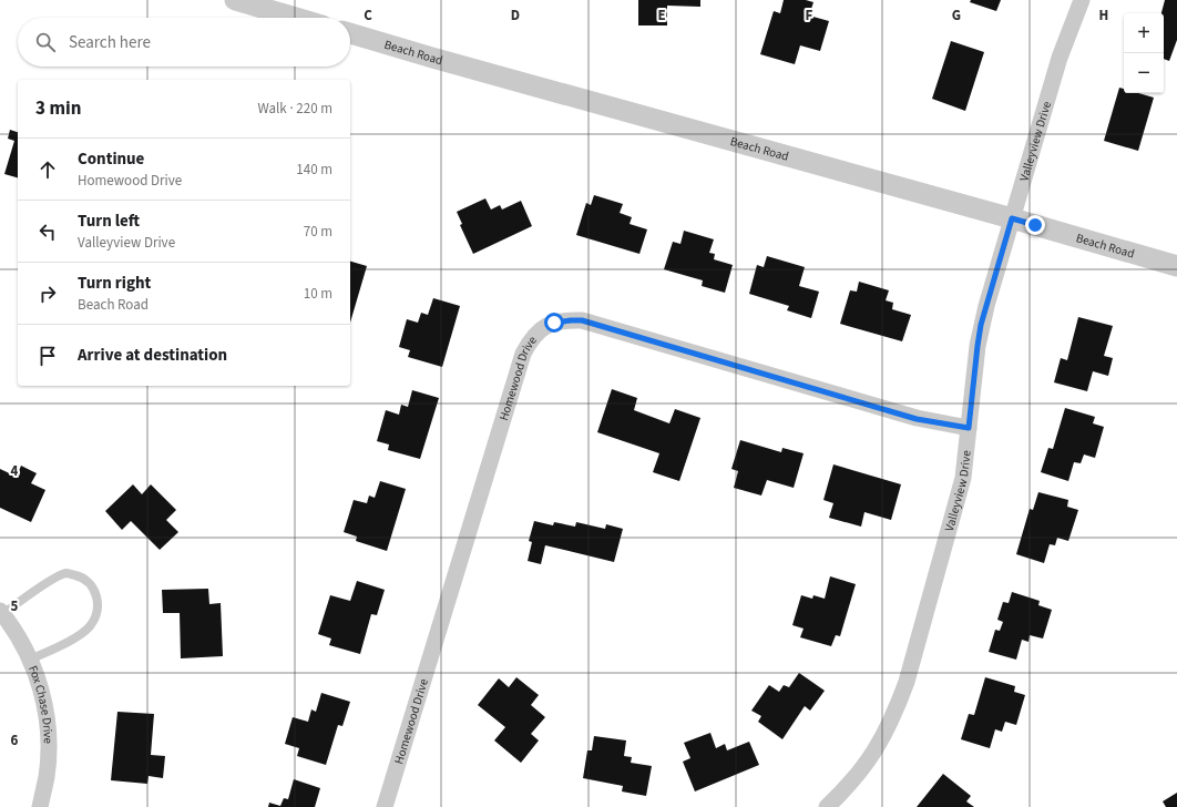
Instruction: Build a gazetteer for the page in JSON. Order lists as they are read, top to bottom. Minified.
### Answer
{"streets":{"street":["Beach Road","Valleyview Drive","Homewood Drive","Fox Chase Drive"]},"crossings":[["Beach Road","Valleyview Drive"],["Valleyview Drive","Homewood Drive"]],"page":{"map_buttons":["+","−"],"search":"Search here","heading":["3 min","Walk · 220 m"],"list":[["Continue","Homewood Drive","140 m"],["Turn left","Valleyview Drive","70 m"],["Turn right","Beach Road","10 m"],"Arrive at destination"]},"grid":{"columns":["C","D","E","F","G","H"],"rows":["4","5","6"]}}
